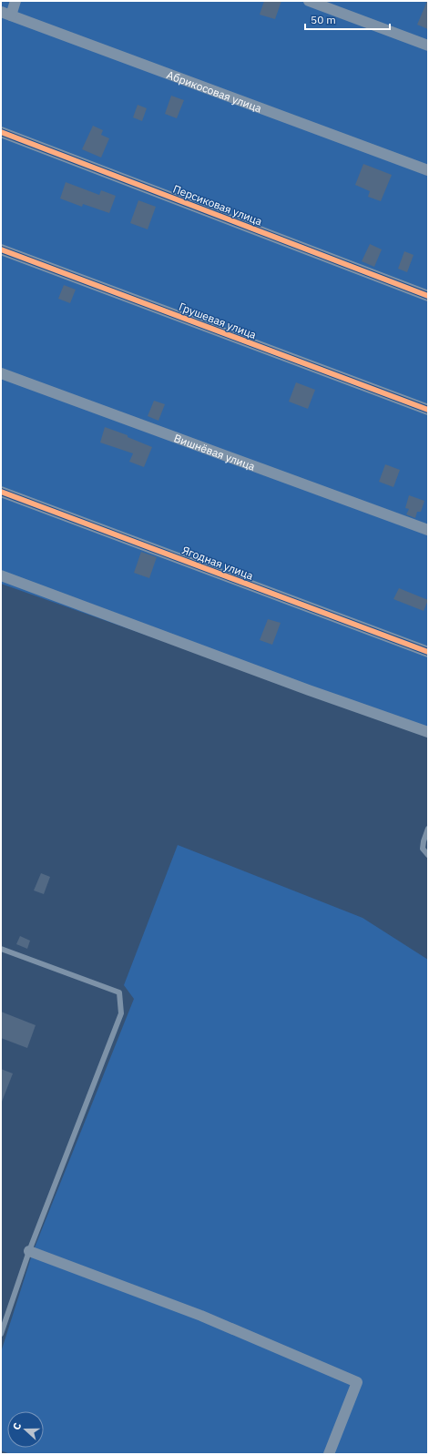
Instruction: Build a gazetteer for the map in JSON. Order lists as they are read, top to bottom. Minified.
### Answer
{"streets":{"street":["Абрикосовая улица","Персиковая улица","Грушевая улица","Вишнёвая улица","Ягодная улица"]},"scale_bar":"50 m","north":"left"}
